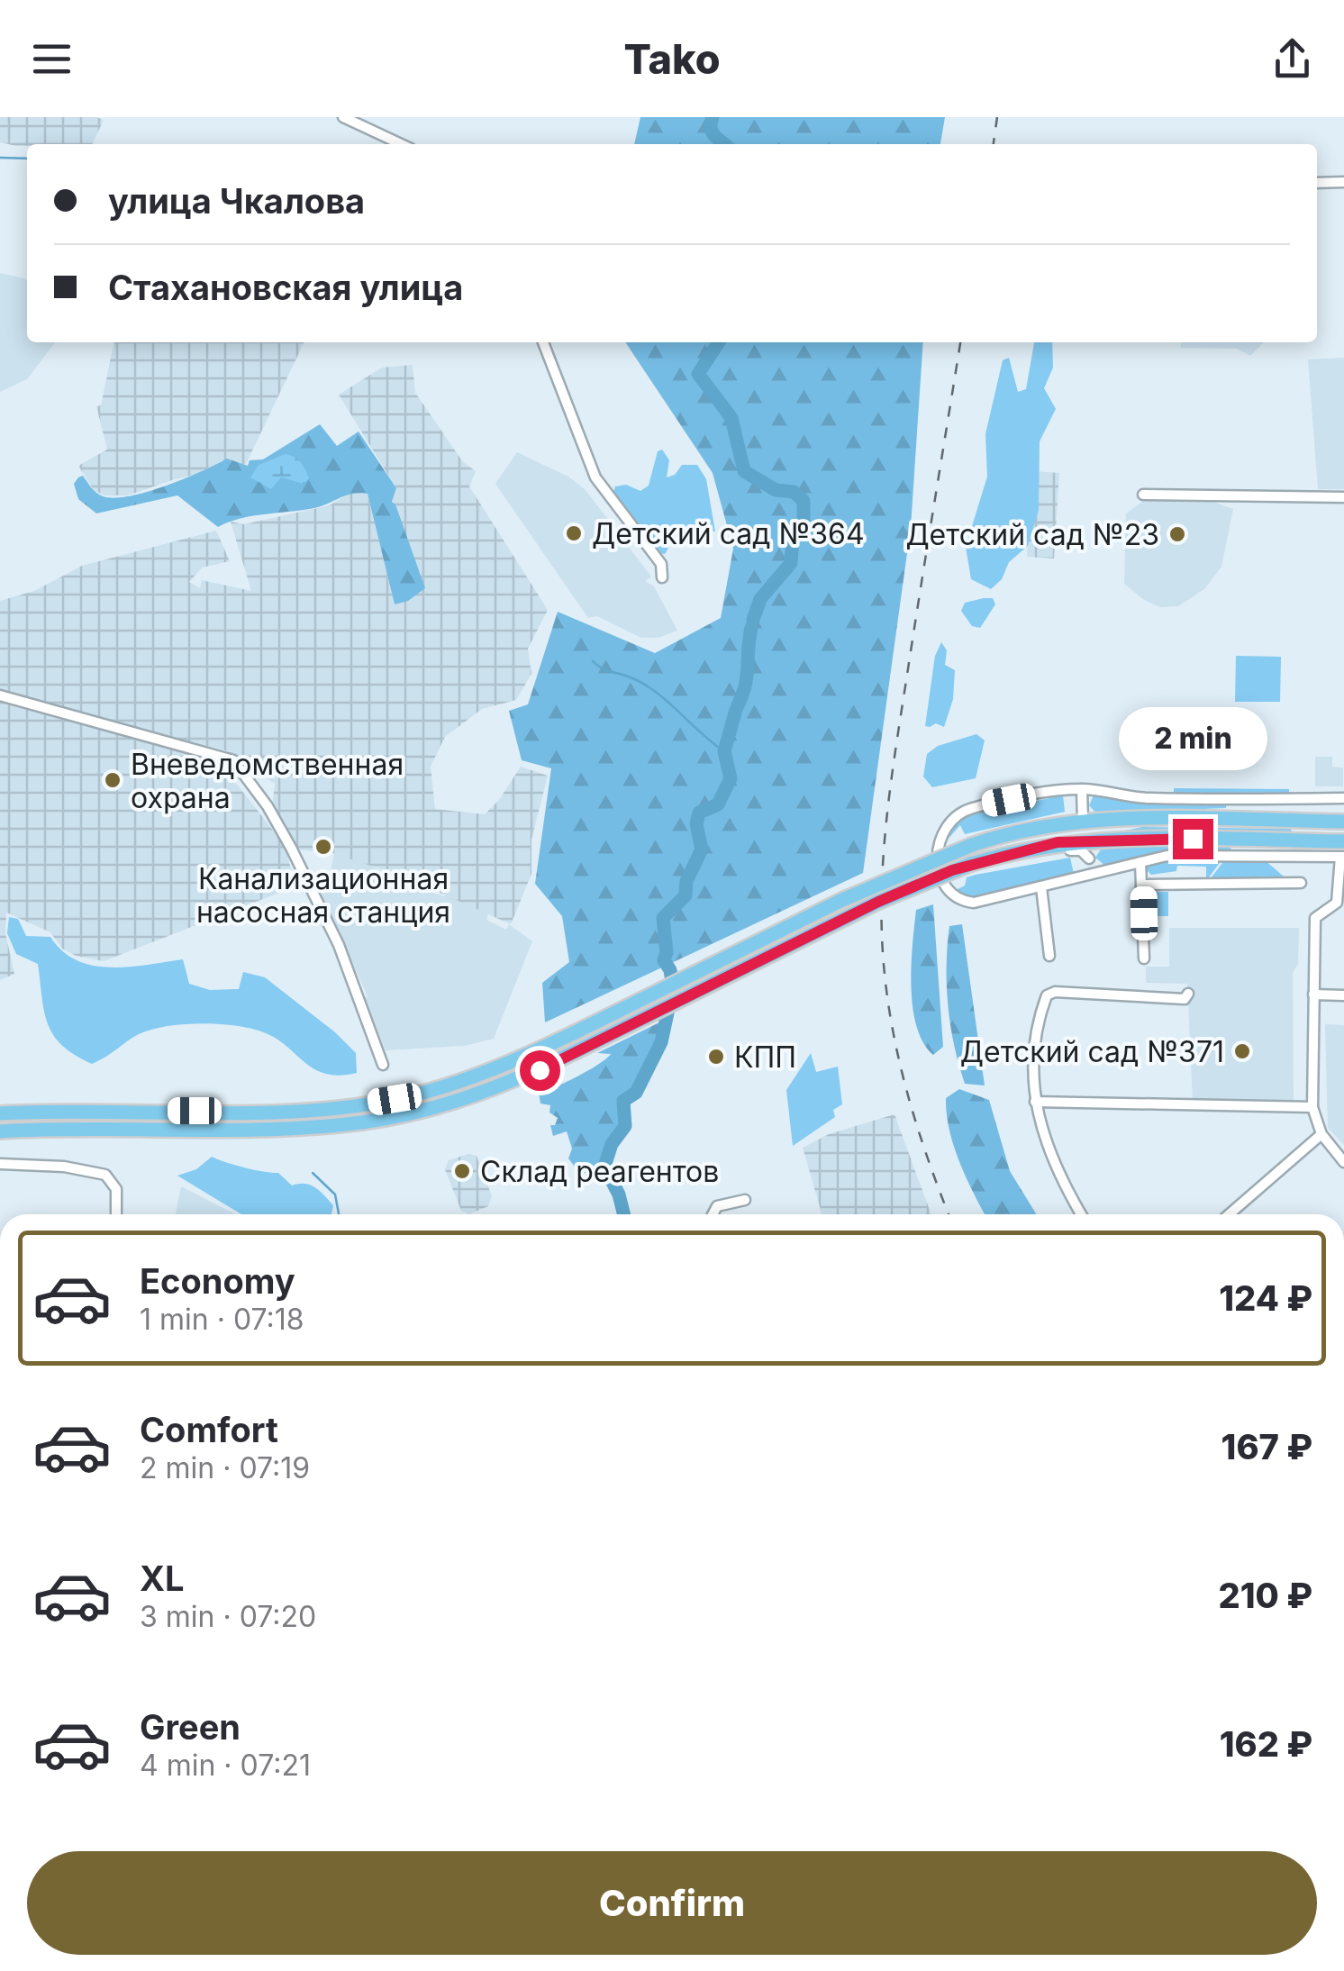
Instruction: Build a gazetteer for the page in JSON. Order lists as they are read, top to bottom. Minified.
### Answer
{"places":["Детский сад №364","Детский сад №23","Вневедомственная охрана","Канализационная насосная станция","Детский сад №371","КПП","Склад реагентов"],"page":{"header":"Tako","banner":["улица Чкалова","Стахановская улица"],"bubble":"2 min","list":[{"name":"Economy","note":"1 min · 07:18","value":"124 ₽"},{"name":"Comfort","note":"2 min · 07:19","value":"167 ₽"},{"name":"XL","note":"3 min · 07:20","value":"210 ₽"},{"name":"Green","note":"4 min · 07:21","value":"162 ₽"}],"buttons":"Confirm"}}
